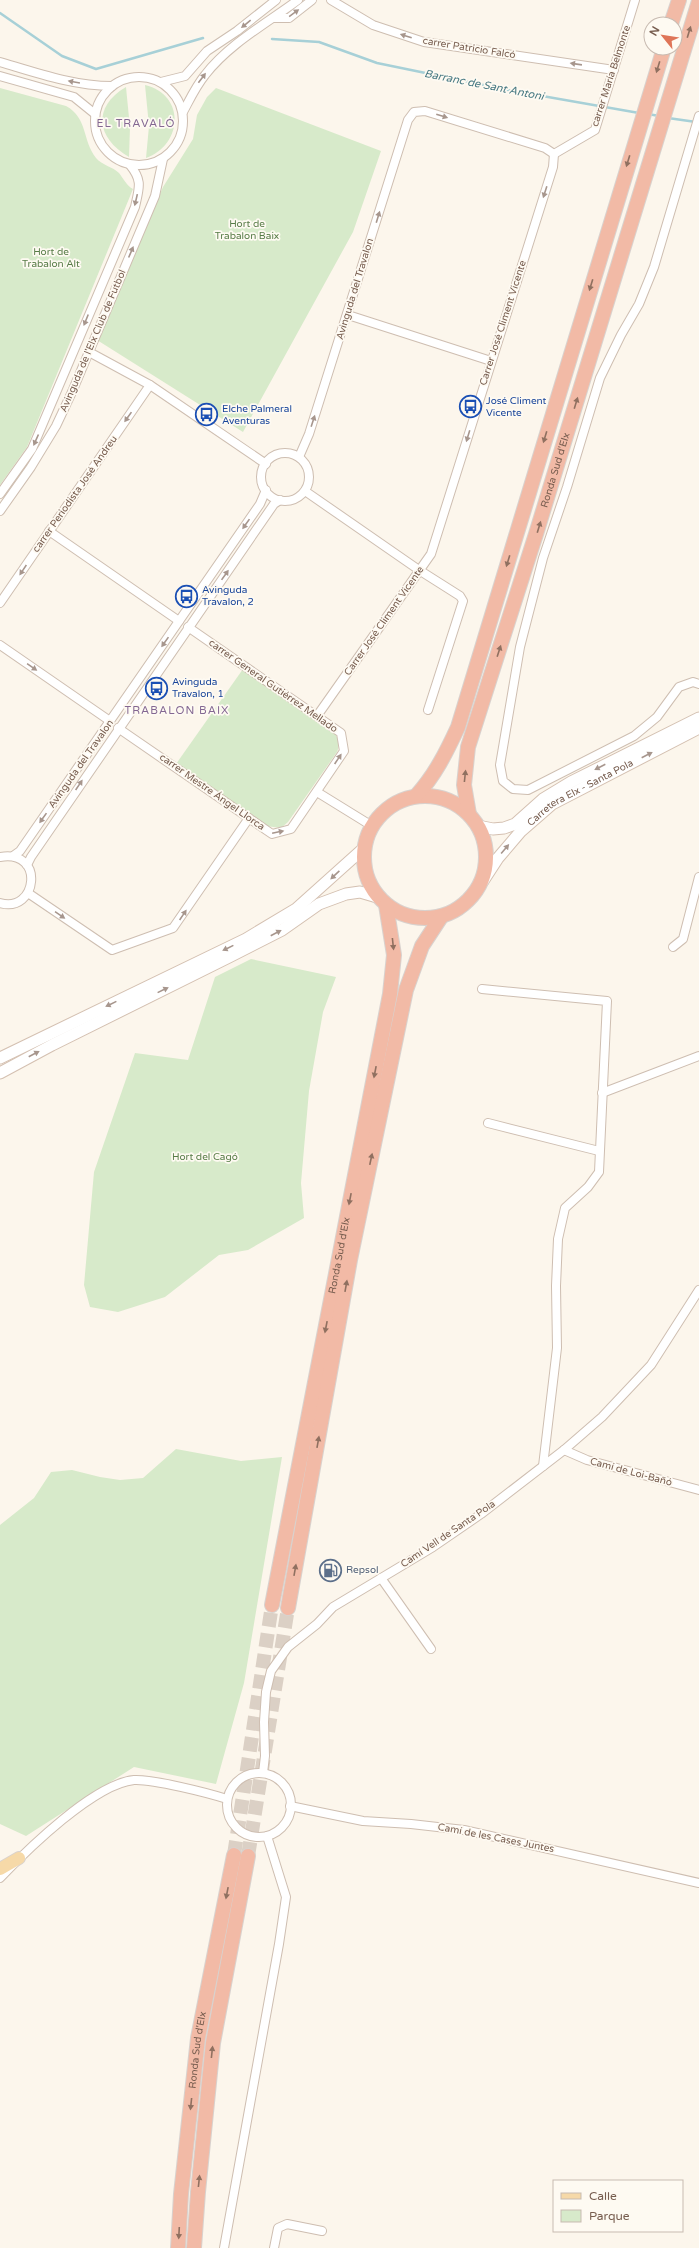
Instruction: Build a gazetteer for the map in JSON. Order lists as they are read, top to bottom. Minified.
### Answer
{"streets":{"highway":["Ronda Sud d'Elx"],"main road":["Carretera Elx - Santa Pola"],"street":["carrer Patricio Falcó","carrer María Belmonte","Avinguda del Travalon","Carrer José Climent Vicente","Avinguda de l'Elx Club de Futbol","carrer Periodista José Andreu","carrer General Gutiérrez Mellado","carrer Mestre Ángel Llorca","Camí de Loi-Bañó","Camí Vell de Santa Pola","Camí de les Cases Juntes"]},"crossings":[["carrer Patricio Falcó","carrer María Belmonte"],["carrer María Belmonte","Avinguda del Travalon"],["carrer María Belmonte","Carrer José Climent Vicente"],["Avinguda del Travalon","Carrer José Climent Vicente"],["Avinguda del Travalon","carrer General Gutiérrez Mellado"],["Avinguda del Travalon","carrer Mestre Ángel Llorca"],["Carrer José Climent Vicente","carrer General Gutiérrez Mellado"],["Ronda Sud d'Elx","Carretera Elx - Santa Pola"],["carrer General Gutiérrez Mellado","carrer Mestre Ángel Llorca"],["Camí de Loi-Bañó","Camí Vell de Santa Pola"],["Camí Vell de Santa Pola","Camí de les Cases Juntes"]],"one_way":["carrer Patricio Falcó","Carrer José Climent Vicente","carrer Periodista José Andreu"],"districts":["EL TRAVALÓ","TRABALON BAIX"],"water":["Barranc de Sant Antoni"],"parks":["Hort de Trabalon Baix","Hort de Trabalon Alt","Hort del Cagó"],"places":{"bus stop":["José Climent Vicente","Elche Palmeral Aventuras","Avinguda Travalon, 2","Avinguda Travalon, 1"],"fuel station":["Repsol"]},"legend":["Calle","Parque"],"north":"top left"}
